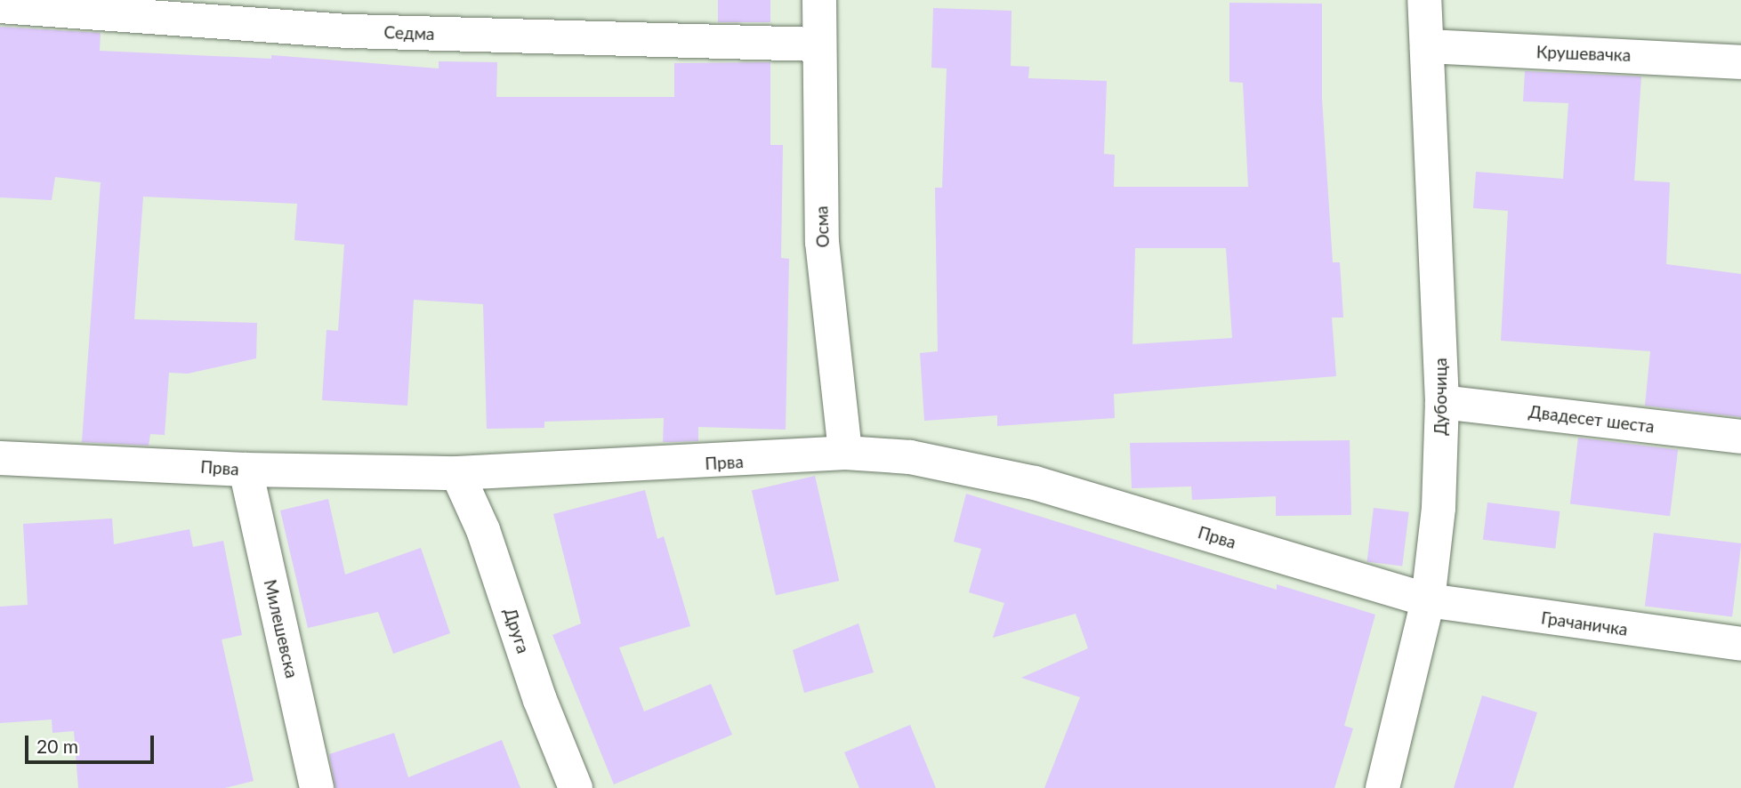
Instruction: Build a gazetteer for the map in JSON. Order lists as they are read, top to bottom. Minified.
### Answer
{"streets":{"street":["Седма","Крушевачка","Осма","Дубочица","Двадесет шеста","Прва","Грачаничка","Милешевска","Друга"]},"crossings":[["Седма","Осма"],["Крушевачка","Дубочица"],["Осма","Прва"],["Дубочица","Двадесет шеста"],["Дубочица","Прва"],["Дубочица","Грачаничка"],["Прва","Грачаничка"],["Прва","Милешевска"],["Прва","Друга"]],"scale_bar":"20 m"}
